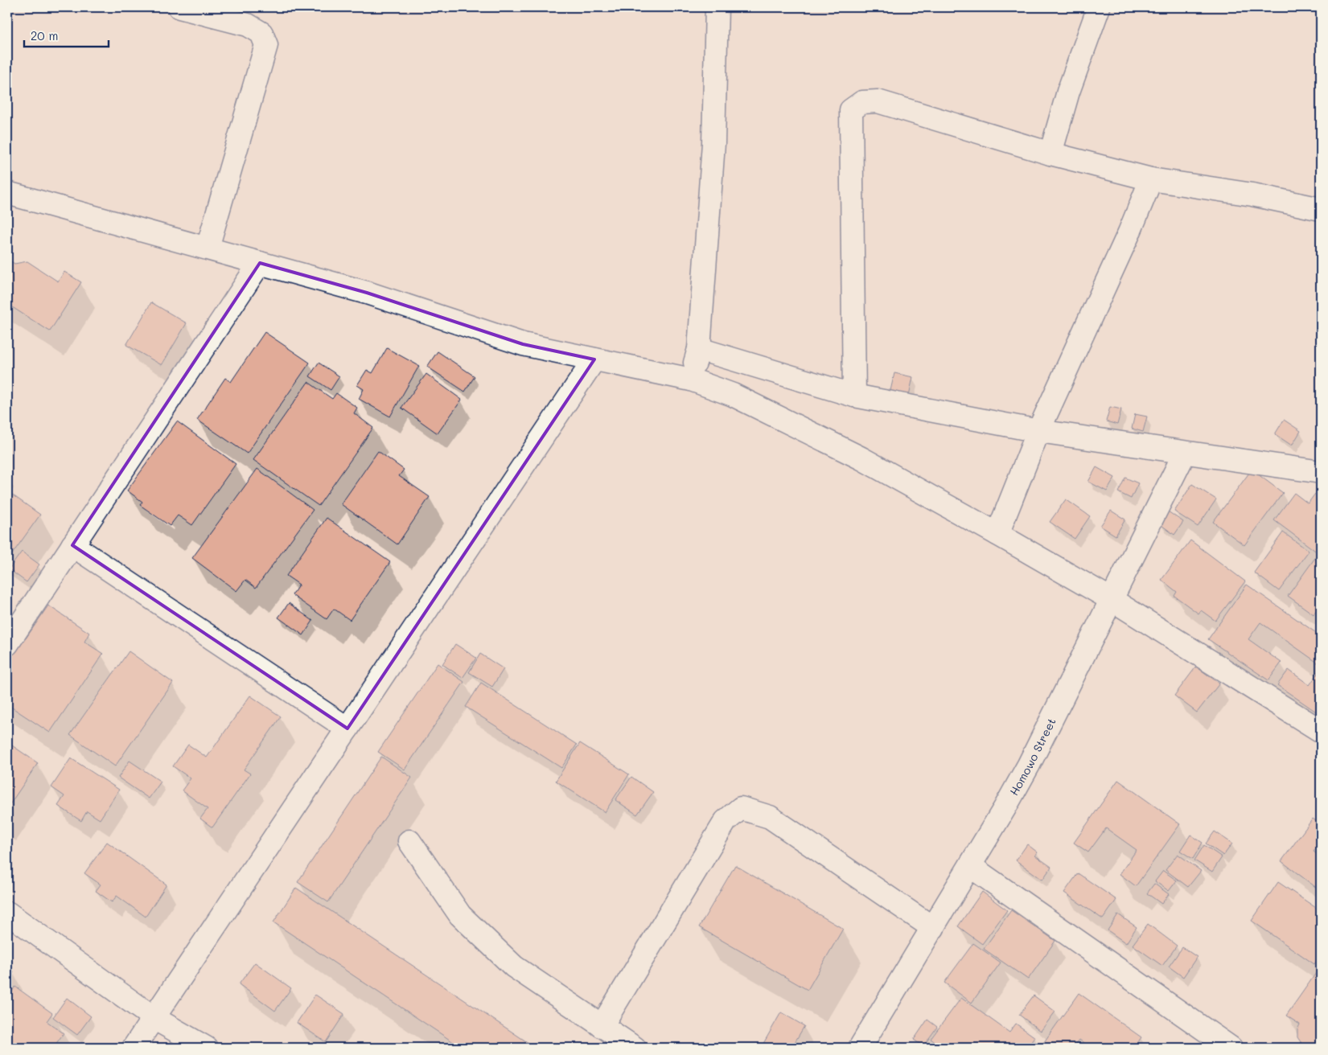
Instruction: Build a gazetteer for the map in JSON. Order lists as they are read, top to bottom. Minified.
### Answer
{"streets":{"street":["Homowo Street"]},"scale_bar":"20 m"}
